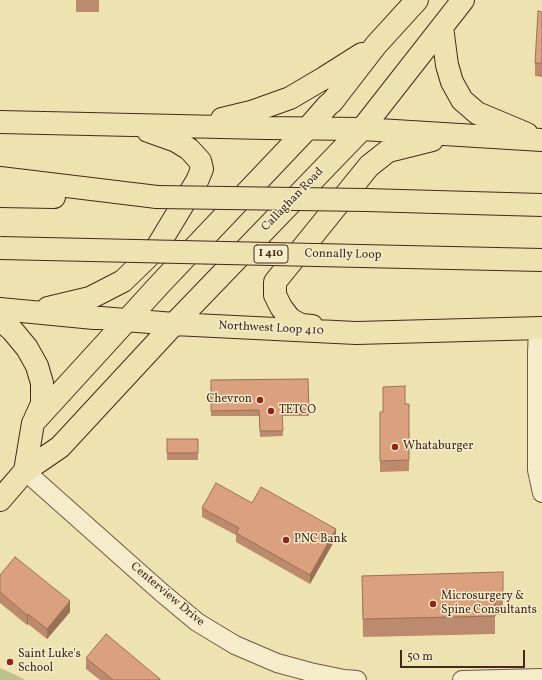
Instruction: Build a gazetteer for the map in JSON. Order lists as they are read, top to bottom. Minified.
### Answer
{"streets":{"main road":["Callaghan Road","I 410","Connally Loop","Northwest Loop 410"],"street":["Centerview Drive"]},"crossings":[["Callaghan Road","Northwest Loop 410"],["Callaghan Road","Centerview Drive"]],"places":["Chevron","TETCO","Whataburger","PNC Bank","Microsurgery & Spine Consultants","Saint Luke's School"],"scale_bar":"50 m"}
